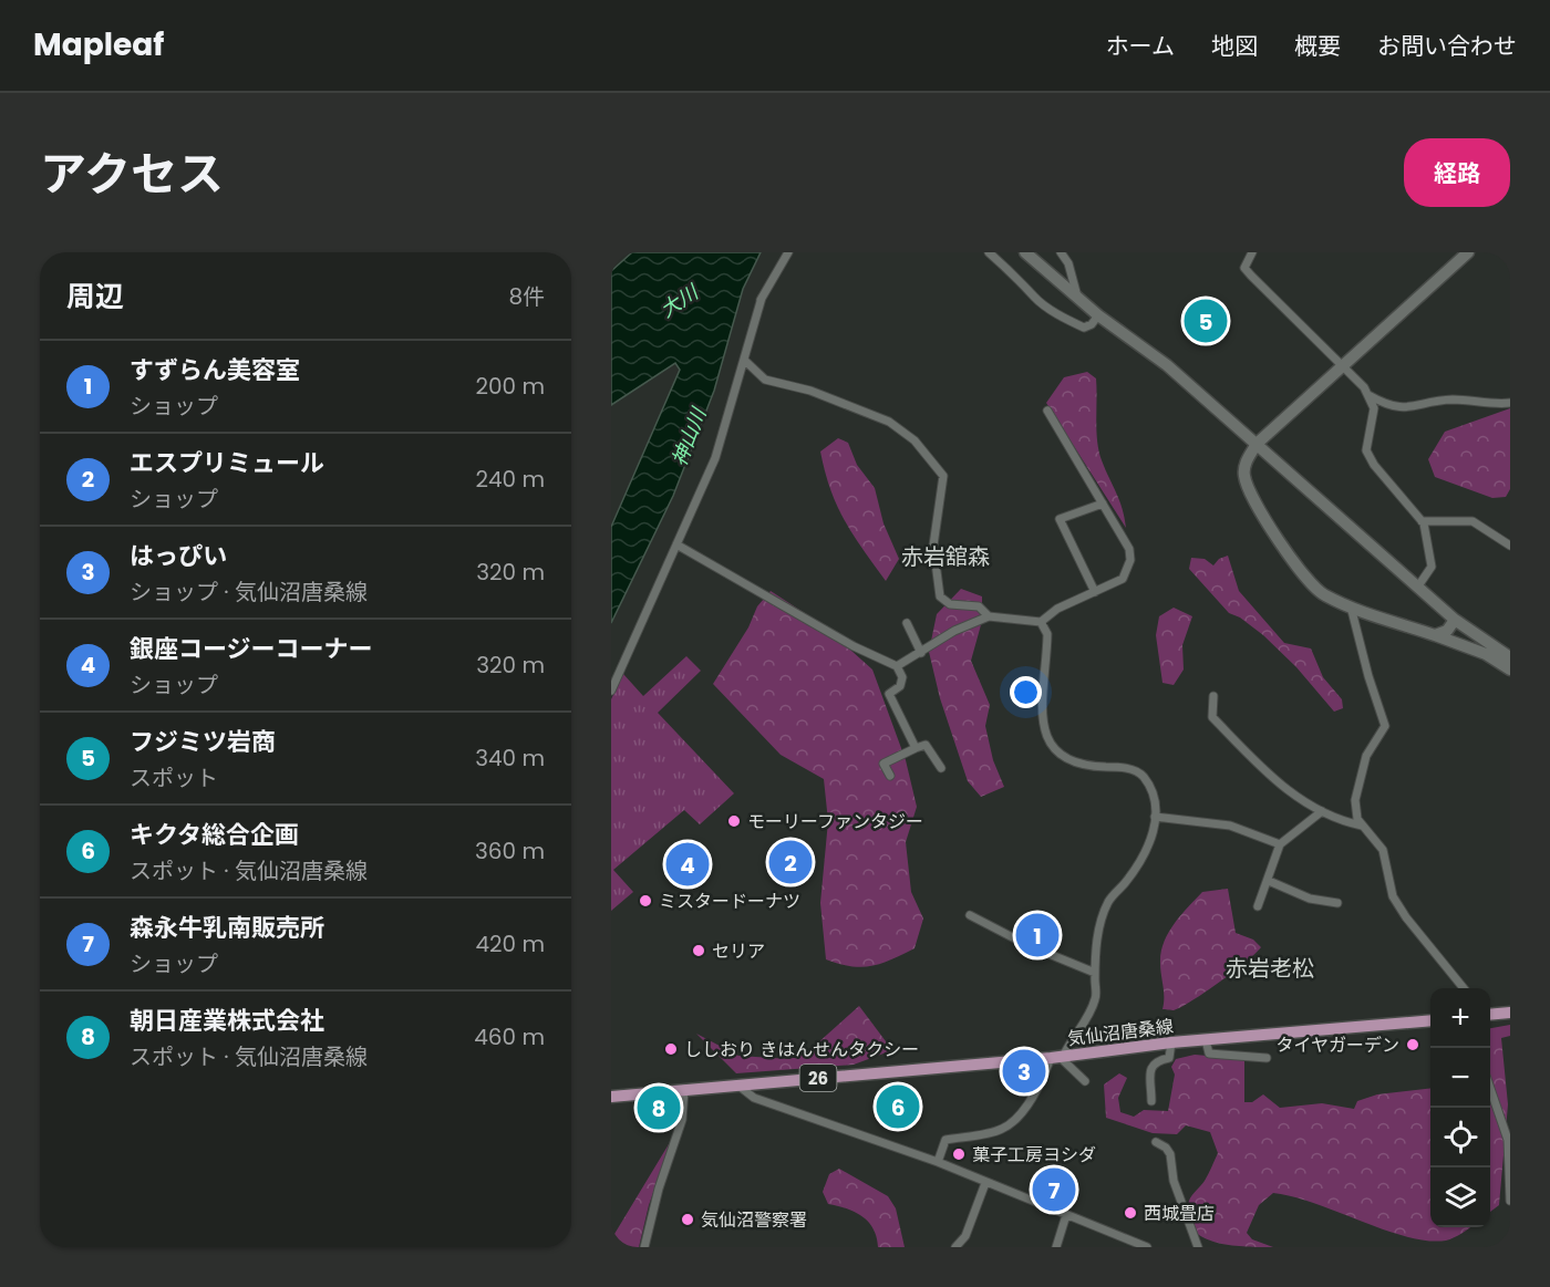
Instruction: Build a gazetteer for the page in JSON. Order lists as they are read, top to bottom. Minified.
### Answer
{"streets":{"main road":["気仙沼唐桑線","26"]},"districts":["赤岩舘森","赤岩老松"],"water":["大川","神山川"],"places":["モーリーファンタジー","ミスタードーナツ","セリア","タイヤガーデン","ししおり きはんせんタクシー","菓子工房ヨシダ","西城畳店","気仙沼警察署"],"page":{"header":"Mapleaf","nav":["ホーム","地図","概要","お問い合わせ"],"title":"アクセス","buttons":"経路","heading":["周辺","8件"],"pins":["5","2","4","1","3","6","8","7"],"list":[{"mark":"1","name":"すずらん美容室","note":"ショップ","value":"200 m"},{"mark":"2","name":"エスプリミュール","note":"ショップ","value":"240 m"},{"mark":"3","name":"はっぴい","note":"ショップ · 気仙沼唐桑線","value":"320 m"},{"mark":"4","name":"銀座コージーコーナー","note":"ショップ","value":"320 m"},{"mark":"5","name":"フジミツ岩商","note":"スポット","value":"340 m"},{"mark":"6","name":"キクタ総合企画","note":"スポット · 気仙沼唐桑線","value":"360 m"},{"mark":"7","name":"森永牛乳南販売所","note":"ショップ","value":"420 m"},{"mark":"8","name":"朝日産業株式会社","note":"スポット · 気仙沼唐桑線","value":"460 m"}],"map_buttons":["+","−"]}}
